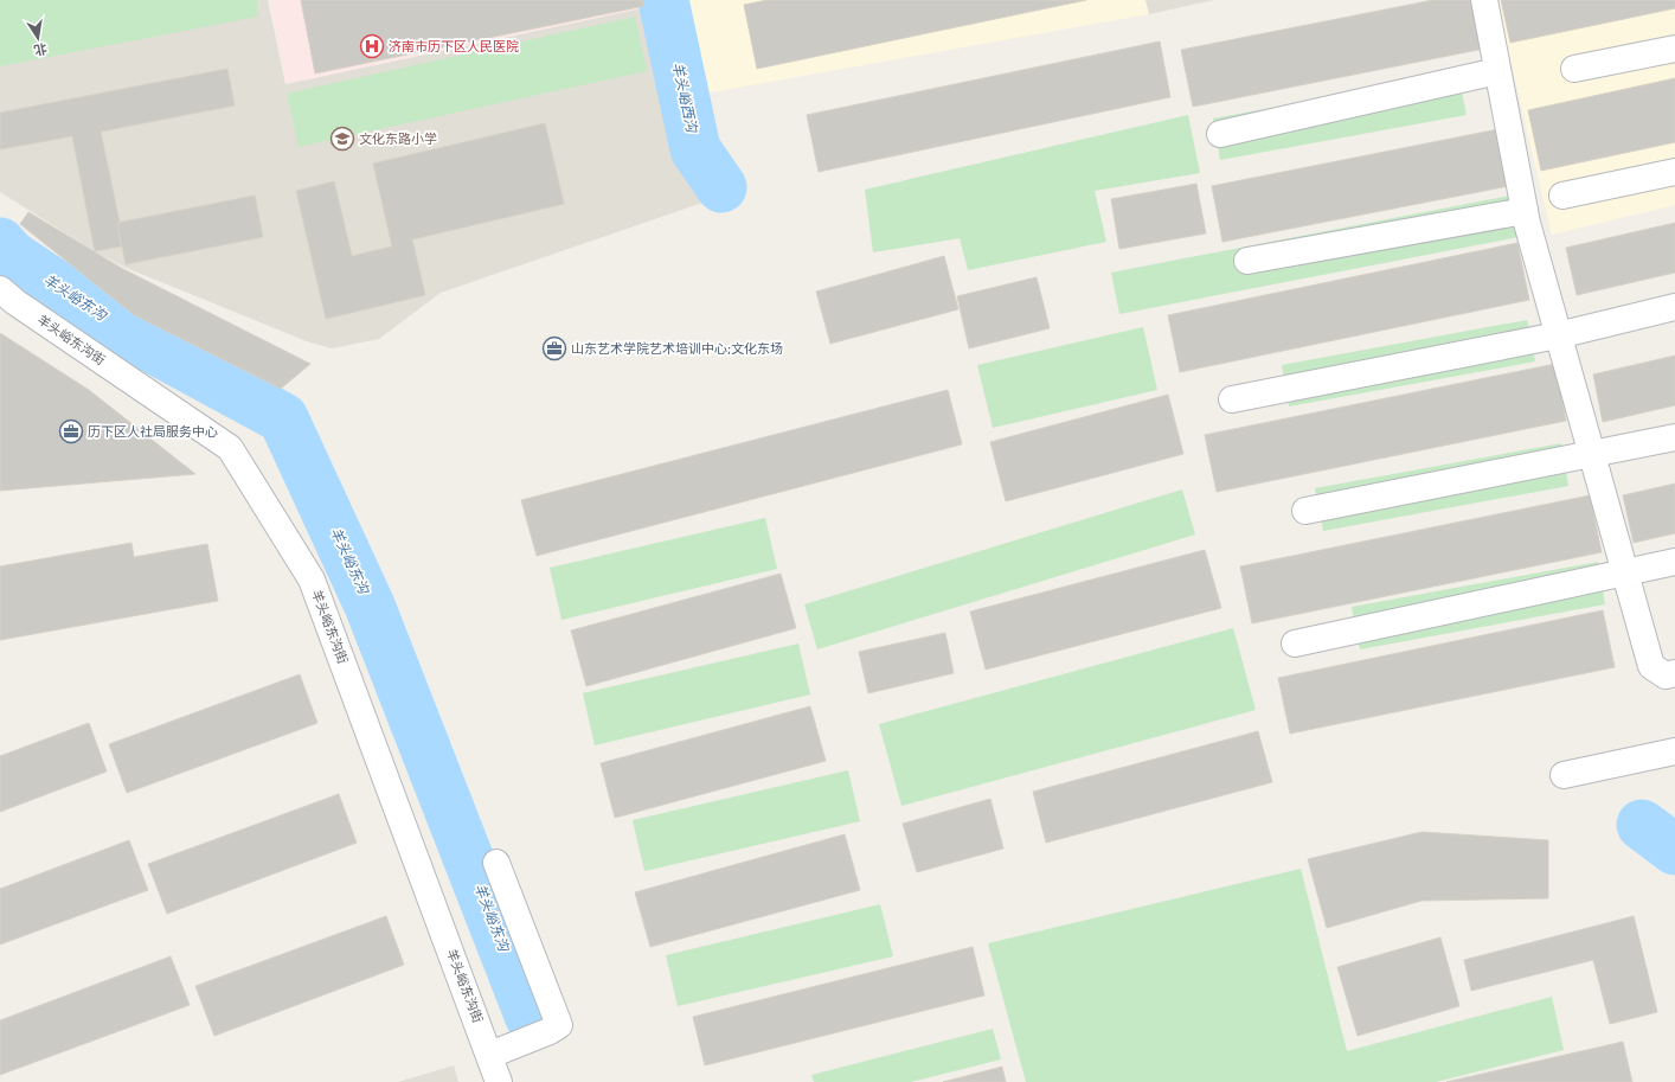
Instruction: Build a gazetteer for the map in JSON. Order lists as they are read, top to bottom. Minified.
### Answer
{"streets":{"street":["羊头峪东沟街"]},"water":["羊头峪西沟","羊头峪东沟"],"places":{"hospital":["济南市历下区人民医院"],"school or university":["文化东路小学"],"office":["山东艺术学院艺术培训中心;文化东场","历下区人社局服务中心"]},"north":"bottom"}
